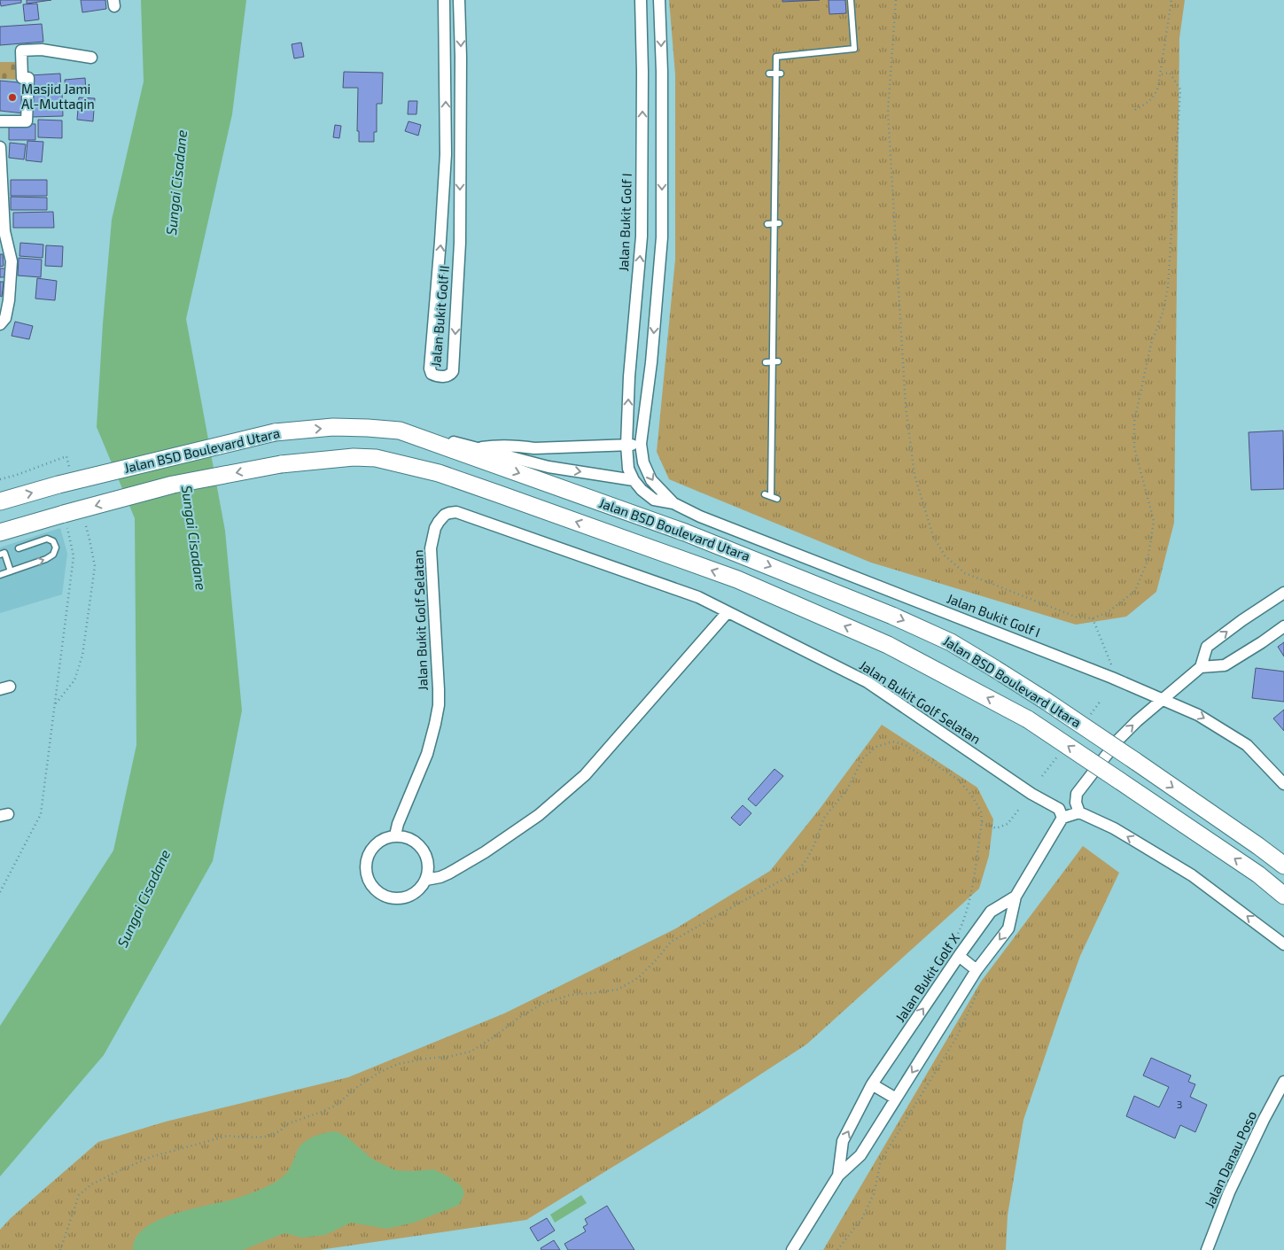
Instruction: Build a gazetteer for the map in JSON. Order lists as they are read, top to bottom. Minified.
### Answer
{"streets":{"main road":["Jalan BSD Boulevard Utara"],"street":["Jalan Bukit Golf I","Jalan Bukit Golf II","Jalan Bukit Golf Selatan","Jalan Bukit Golf X","Jalan Danau Poso"]},"crossings":[["Jalan Bukit Golf Selatan","Jalan Bukit Golf X"]],"water":["Sungai Cisadane"],"places":["Masjid Jami Al-Muttaqin"],"house_numbers":["3"]}
